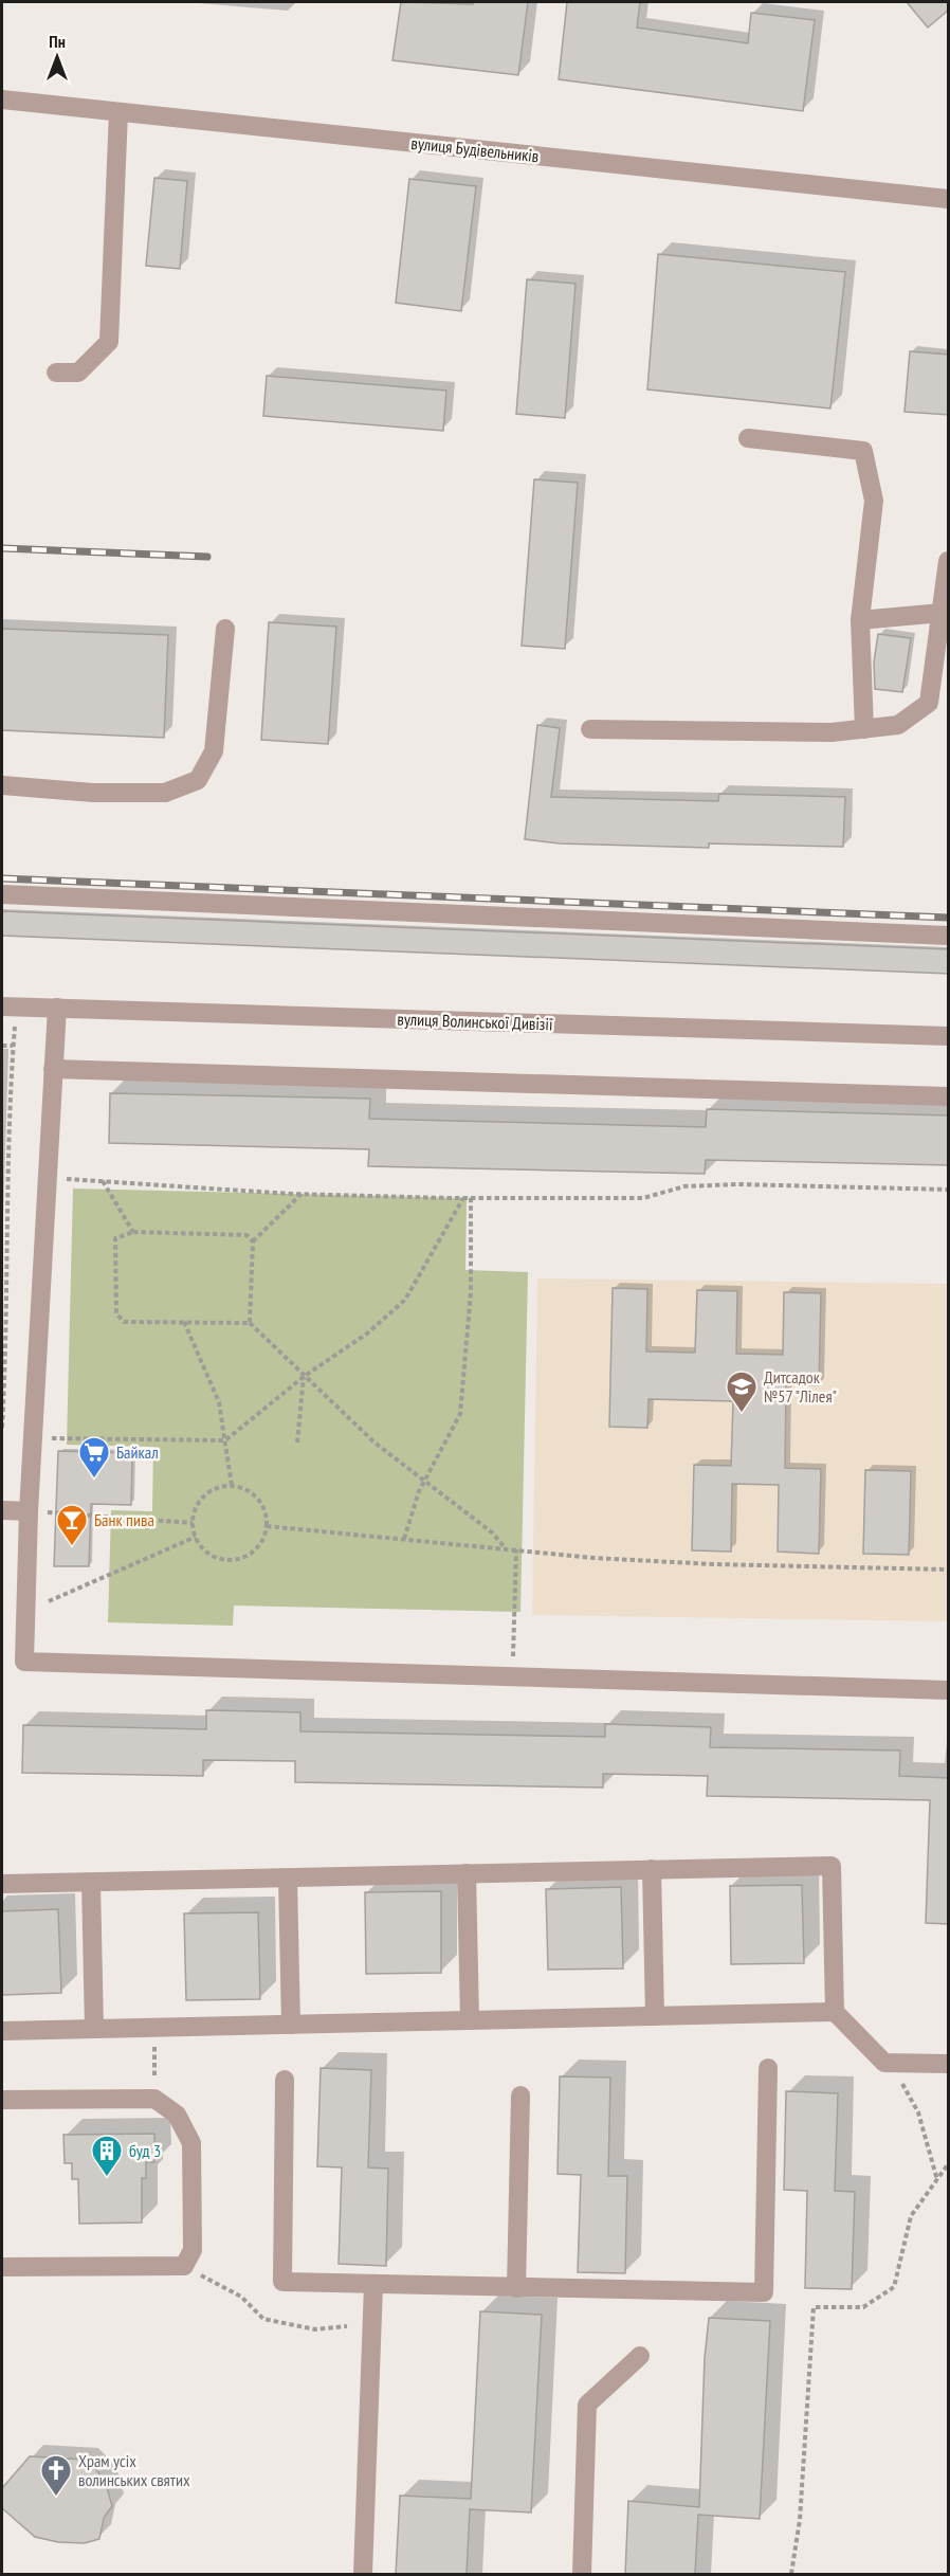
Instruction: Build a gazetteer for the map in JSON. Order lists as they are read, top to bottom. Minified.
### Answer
{"streets":{"street":["вулиця Будівельників","вулиця Волинської Дивізії"]},"places":{"school or university":["Дитсадок №57 \"Лілея\""],"supermarket":["Байкал"],"bar":["Банк пива"],"building":["буд 3"],"church":["Храм усіх волинських святих"]},"north":"top"}
